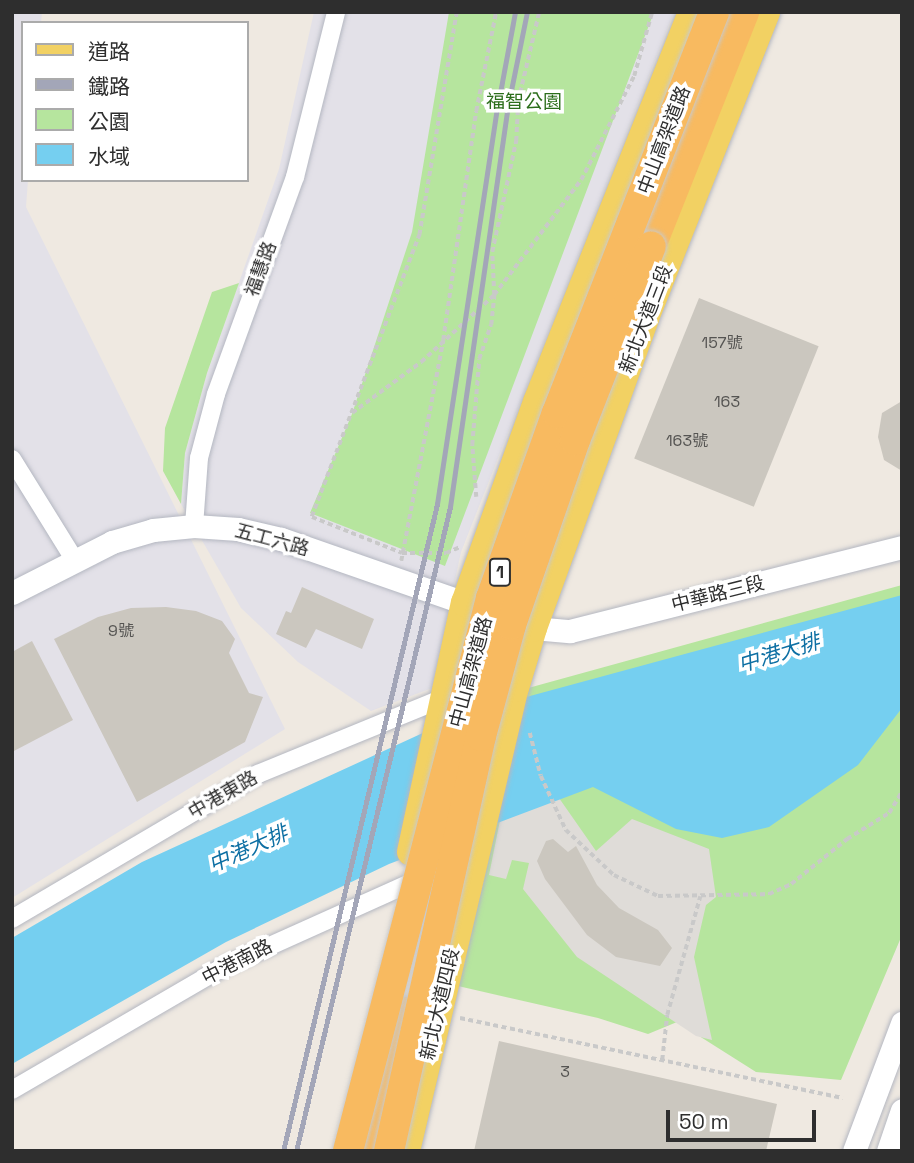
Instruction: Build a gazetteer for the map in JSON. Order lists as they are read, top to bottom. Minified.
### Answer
{"streets":{"highway":["中山高架道路","1"],"main road":["新北大道三段","新北大道四段"],"street":["福慧路","五工六路","中華路三段","中港東路","中港南路"]},"crossings":[["福慧路","五工六路"],["新北大道三段","五工六路"],["新北大道三段","中華路三段"],["新北大道三段","新北大道四段"],["五工六路","1"],["五工六路","中華路三段"],["五工六路","新北大道四段"],["1","新北大道四段"],["中華路三段","新北大道四段"],["中港東路","新北大道四段"],["中港南路","新北大道四段"]],"water":["中港大排"],"parks":["福智公園"],"house_numbers":["157號","163","163號","9號","3"],"legend":["道路","鐵路","公園","水域"],"scale_bar":"50 m"}
